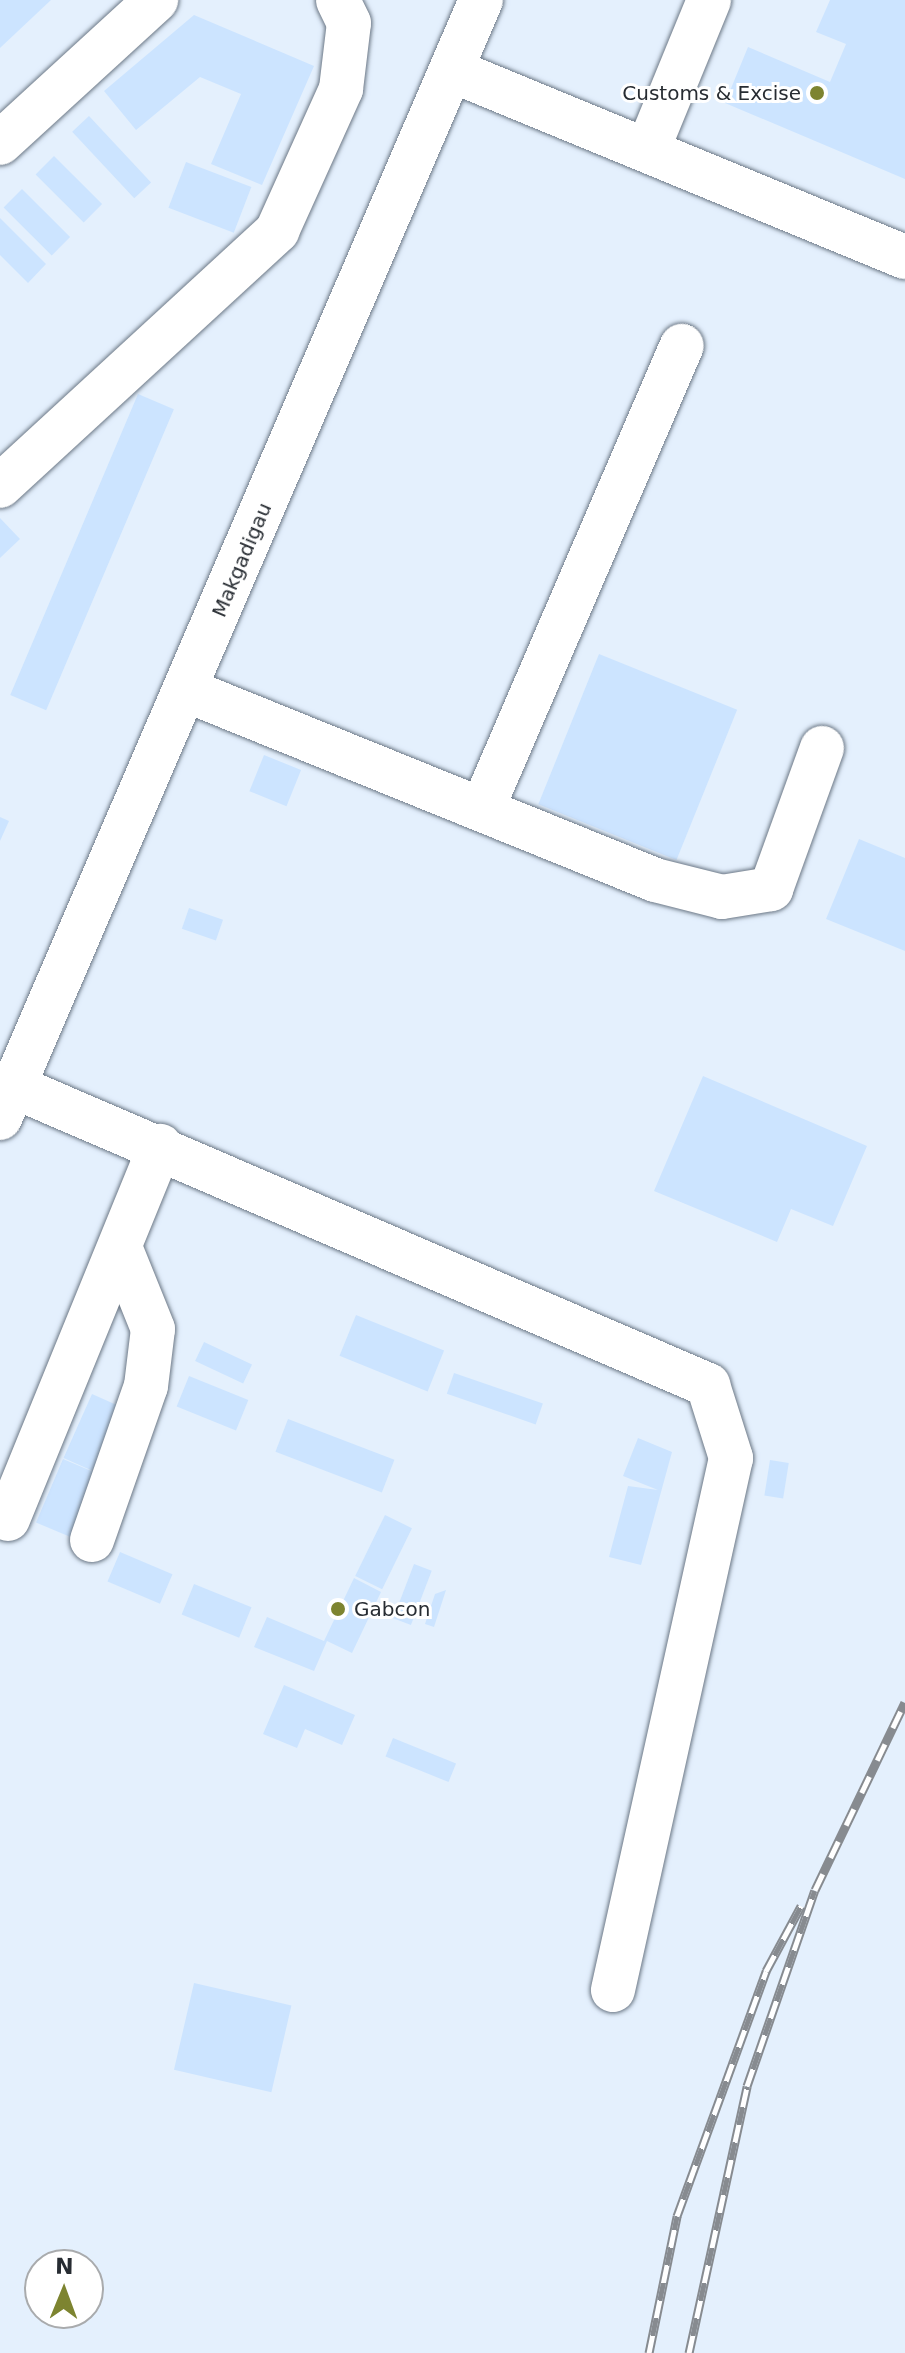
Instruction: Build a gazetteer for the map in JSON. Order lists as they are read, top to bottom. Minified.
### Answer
{"streets":{"street":["Makgadigau"]},"places":["Customs & Excise","Gabcon"],"north":"top"}
